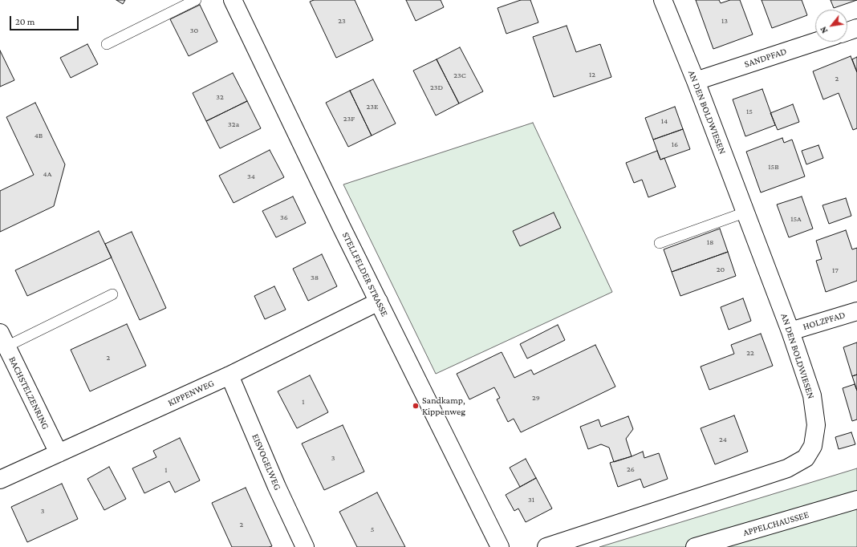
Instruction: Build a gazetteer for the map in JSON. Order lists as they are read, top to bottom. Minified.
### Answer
{"streets":{"street":["SANDPFAD","AN DEN BOLDWIESEN","STELLFELDER STRASSE","HOLZPFAD","BACHSTELZENRING","KIPPENWEG","EISVOGELWEG","APPELCHAUSSEE"]},"crossings":[["SANDPFAD","AN DEN BOLDWIESEN"],["AN DEN BOLDWIESEN","HOLZPFAD"],["STELLFELDER STRASSE","KIPPENWEG"],["BACHSTELZENRING","KIPPENWEG"],["KIPPENWEG","EISVOGELWEG"]],"places":["Sandkamp, Kippenweg"],"house_numbers":["23","13","30","12","23C","2","23D","32","23E","15","23F","14","32a","4B","16","15B","4A","34","36","15A","18","20","17","38","22","2","29","1","24","3","26","1","31","3","2","5"],"scale_bar":"20 m","north":"bottom left"}
